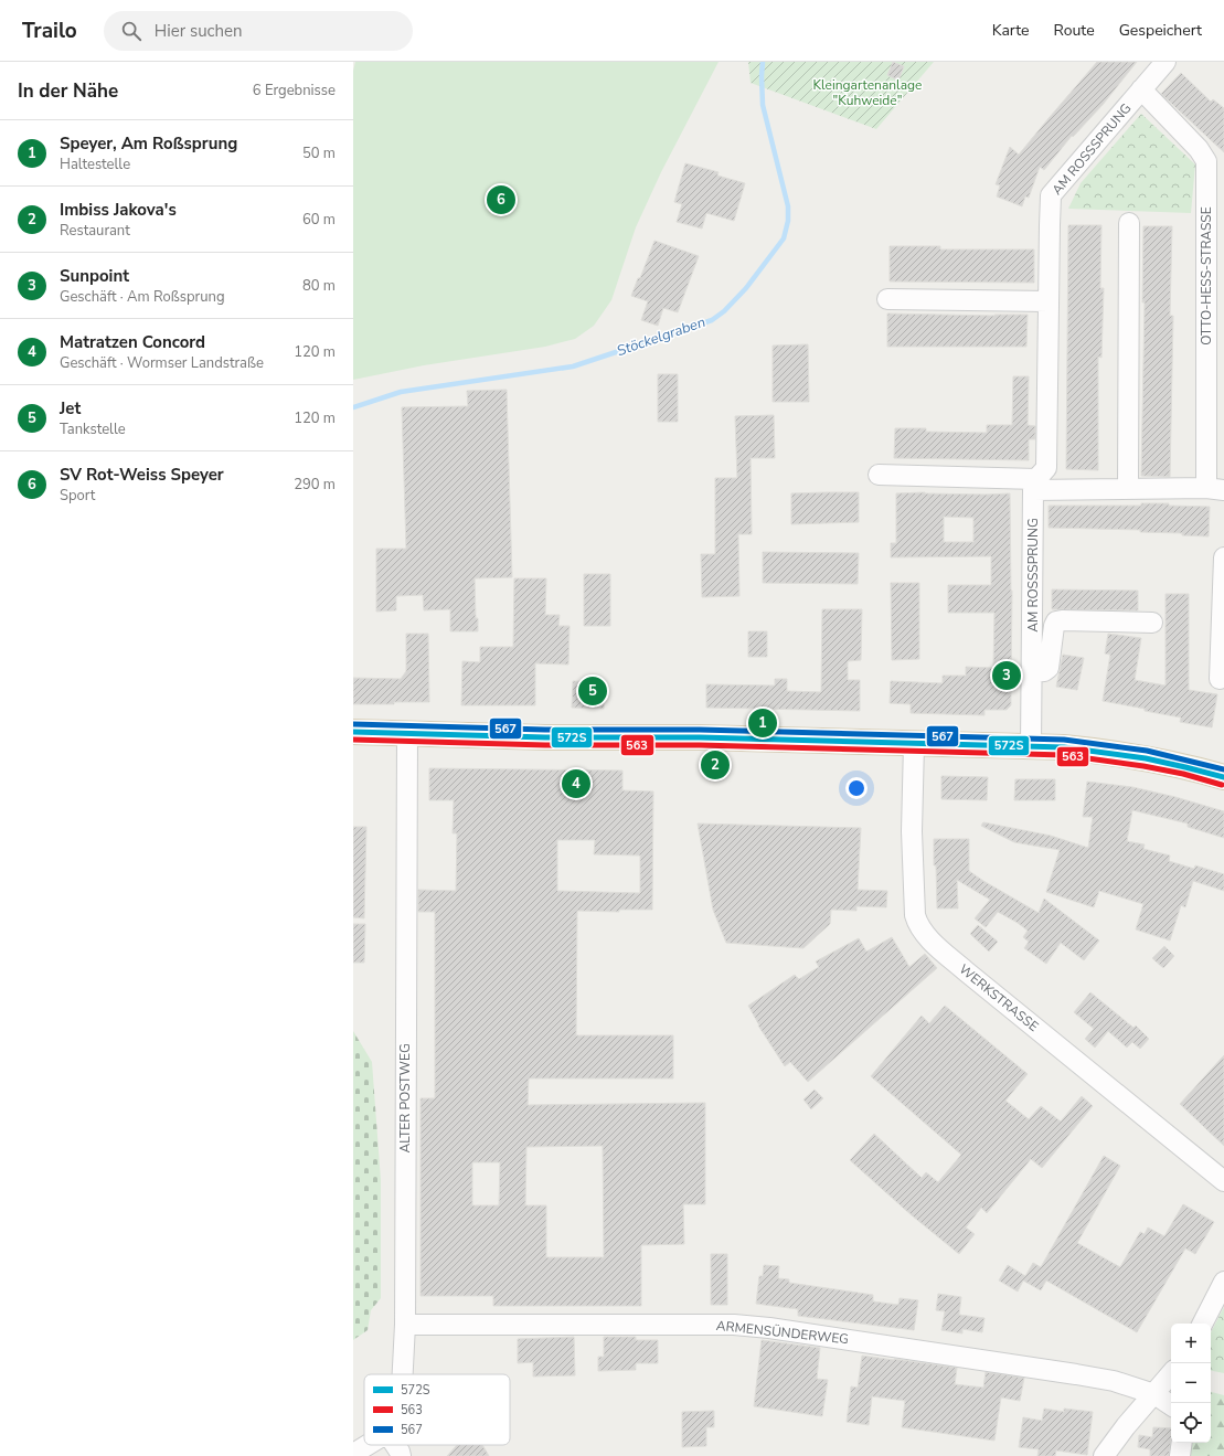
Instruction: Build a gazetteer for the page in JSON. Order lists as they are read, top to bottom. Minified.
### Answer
{"streets":{"street":["AM ROSSSPRUNG","OTTO-HESS-STRASSE","WERKSTRASSE","ALTER POSTWEG","ARMENSÜNDERWEG"]},"crossings":[["AM ROSSSPRUNG","OTTO-HESS-STRASSE"],["ALTER POSTWEG","ARMENSÜNDERWEG"]],"water":["Stöckelgraben"],"parks":["Kleingartenanlage \"Kuhweide\""],"lines":["transit line 567","transit line 572S","transit line 563"],"legend":["572S","563","567"],"page":{"header":"Trailo","search":"Hier suchen","nav":["Karte","Route","Gespeichert"],"heading":["In der Nähe","6 Ergebnisse"],"list":[{"mark":"1","name":"Speyer, Am Roßsprung","note":"Haltestelle","value":"50 m"},{"mark":"2","name":"Imbiss Jakova's","note":"Restaurant","value":"60 m"},{"mark":"3","name":"Sunpoint","note":"Geschäft · Am Roßsprung","value":"80 m"},{"mark":"4","name":"Matratzen Concord","note":"Geschäft · Wormser Landstraße","value":"120 m"},{"mark":"5","name":"Jet","note":"Tankstelle","value":"120 m"},{"mark":"6","name":"SV Rot-Weiss Speyer","note":"Sport","value":"290 m"}],"pins":["6","3","5","1","2","4"],"map_buttons":["+","−"]}}
